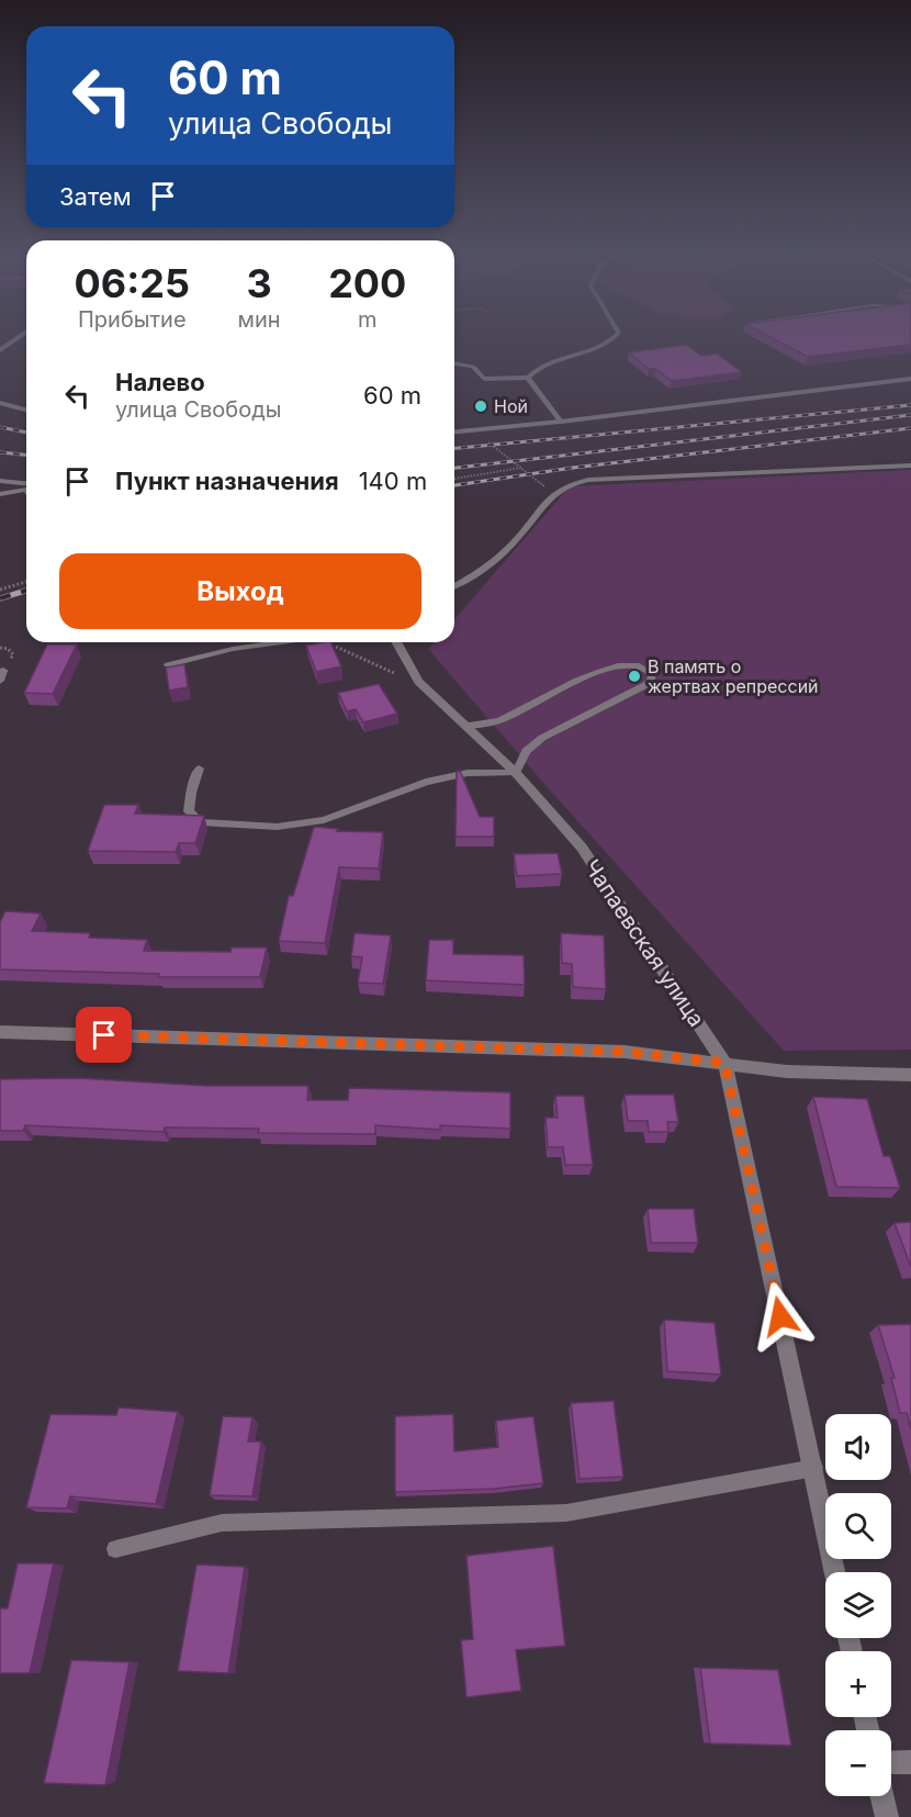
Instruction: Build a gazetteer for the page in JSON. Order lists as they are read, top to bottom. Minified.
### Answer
{"streets":{"street":["Чапаевская улица"]},"places":["Ной","В память о жертвах репрессий"],"page":{"turn":["60 m","улица Свободы"],"then":"Затем","eta":["06:25","Прибытие","3","мин","200","m"],"list":[{"name":"Налево","note":"улица Свободы","value":"60 m"},{"name":"Пункт назначения","value":"140 m"}],"buttons":"Выход","map_buttons":["+","−"]}}
